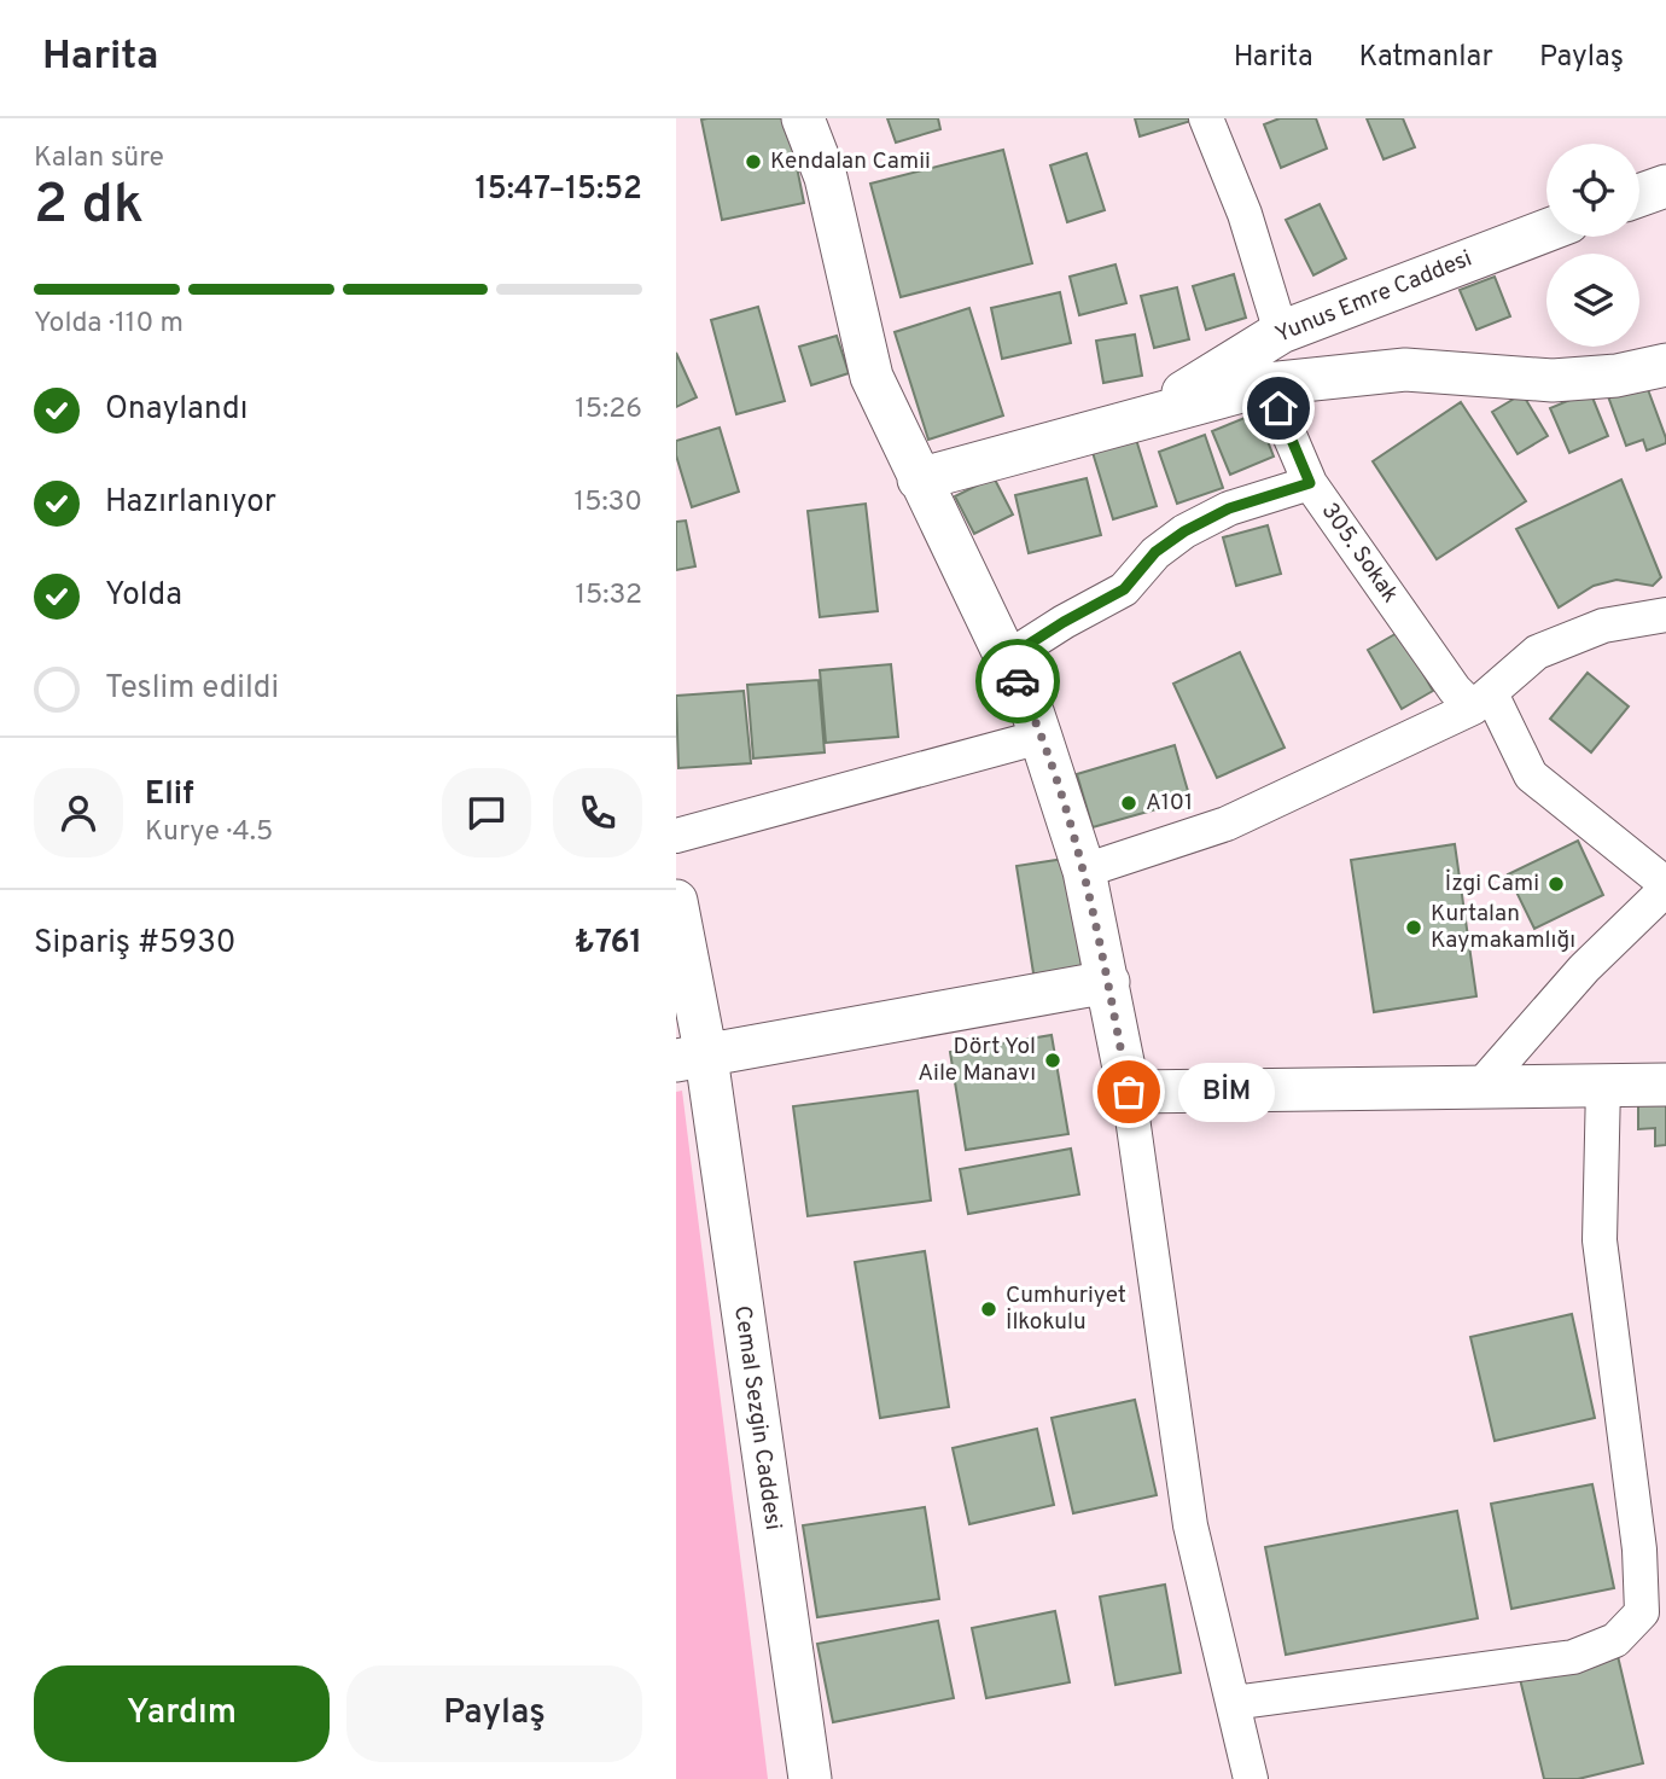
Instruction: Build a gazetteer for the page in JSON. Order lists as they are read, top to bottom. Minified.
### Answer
{"streets":{"street":["Yunus Emre Caddesi","305. Sokak","Cemal Sezgin Caddesi"]},"places":["Kendalan Camii","A101","İzgi Cami","Kurtalan Kaymakamlığı","Dört Yol Aile Manavı","BİM","Cumhuriyet İlkokulu"],"page":{"header":"Harita","nav":["Harita","Katmanlar","Paylaş"],"heading":["2 dk","Kalan süre","15:47–15:52"],"panel":["Elif","Kurye · 4.5","Sipariş #5930","₺761"],"bar":"Yolda · 110 m","list":[["Onaylandı","15:26"],["Hazırlanıyor","15:30"],["Yolda","15:32"],"Teslim edildi"],"bubble":"BİM","buttons":["Yardım","Paylaş"]}}
